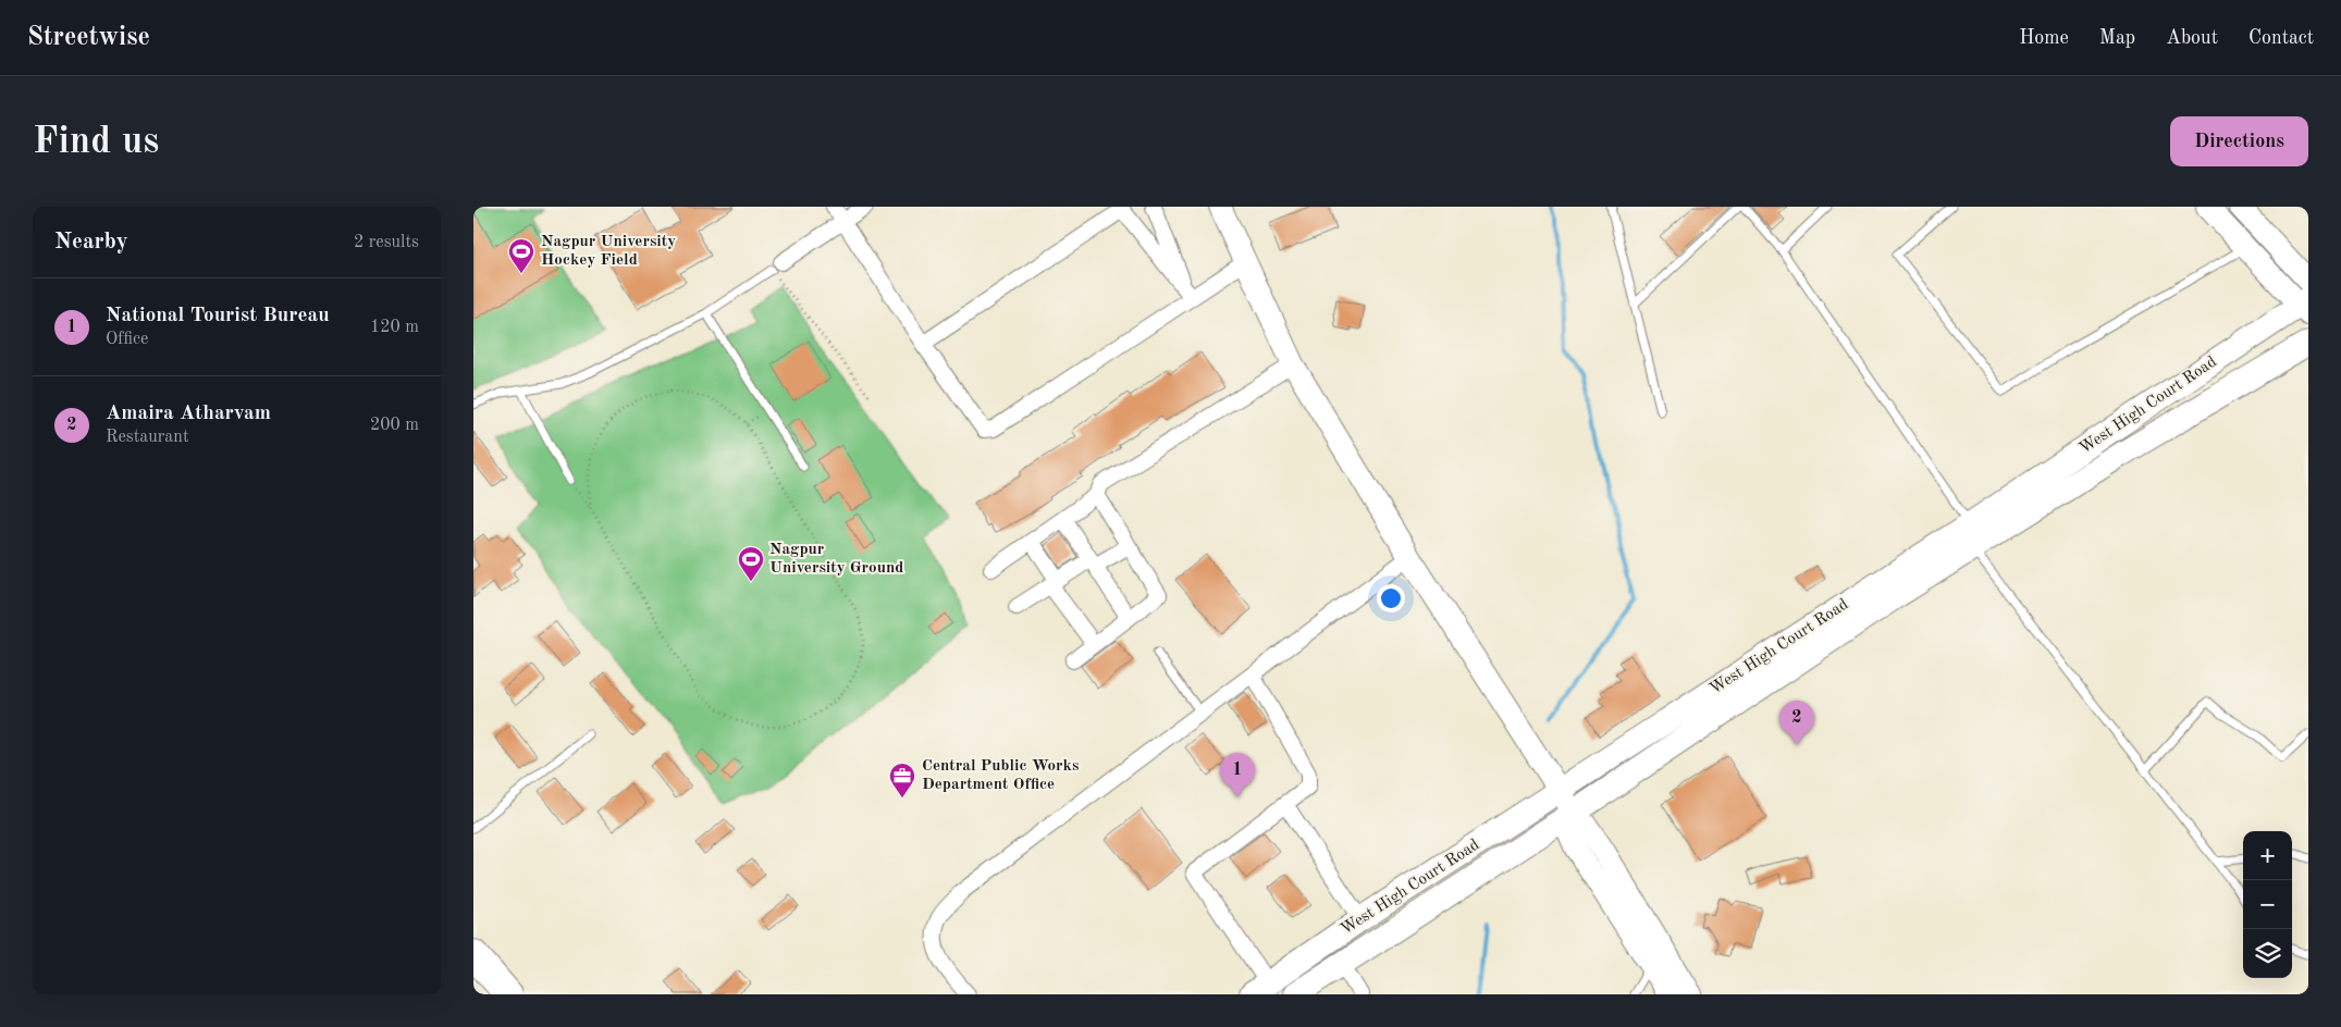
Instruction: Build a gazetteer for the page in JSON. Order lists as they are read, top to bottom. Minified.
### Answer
{"streets":{"main road":["West High Court Road"]},"places":{"sports":["Nagpur University Hockey Field","Nagpur University Ground"],"office":["Central Public Works Department Office"]},"page":{"header":"Streetwise","nav":["Home","Map","About","Contact"],"buttons":"Directions","title":"Find us","heading":["Nearby","2 results"],"list":[{"mark":"1","name":"National Tourist Bureau","note":"Office","value":"120 m"},{"mark":"2","name":"Amaira Atharvam","note":"Restaurant","value":"200 m"}],"pins":["2","1"],"map_buttons":["+","−"]}}
